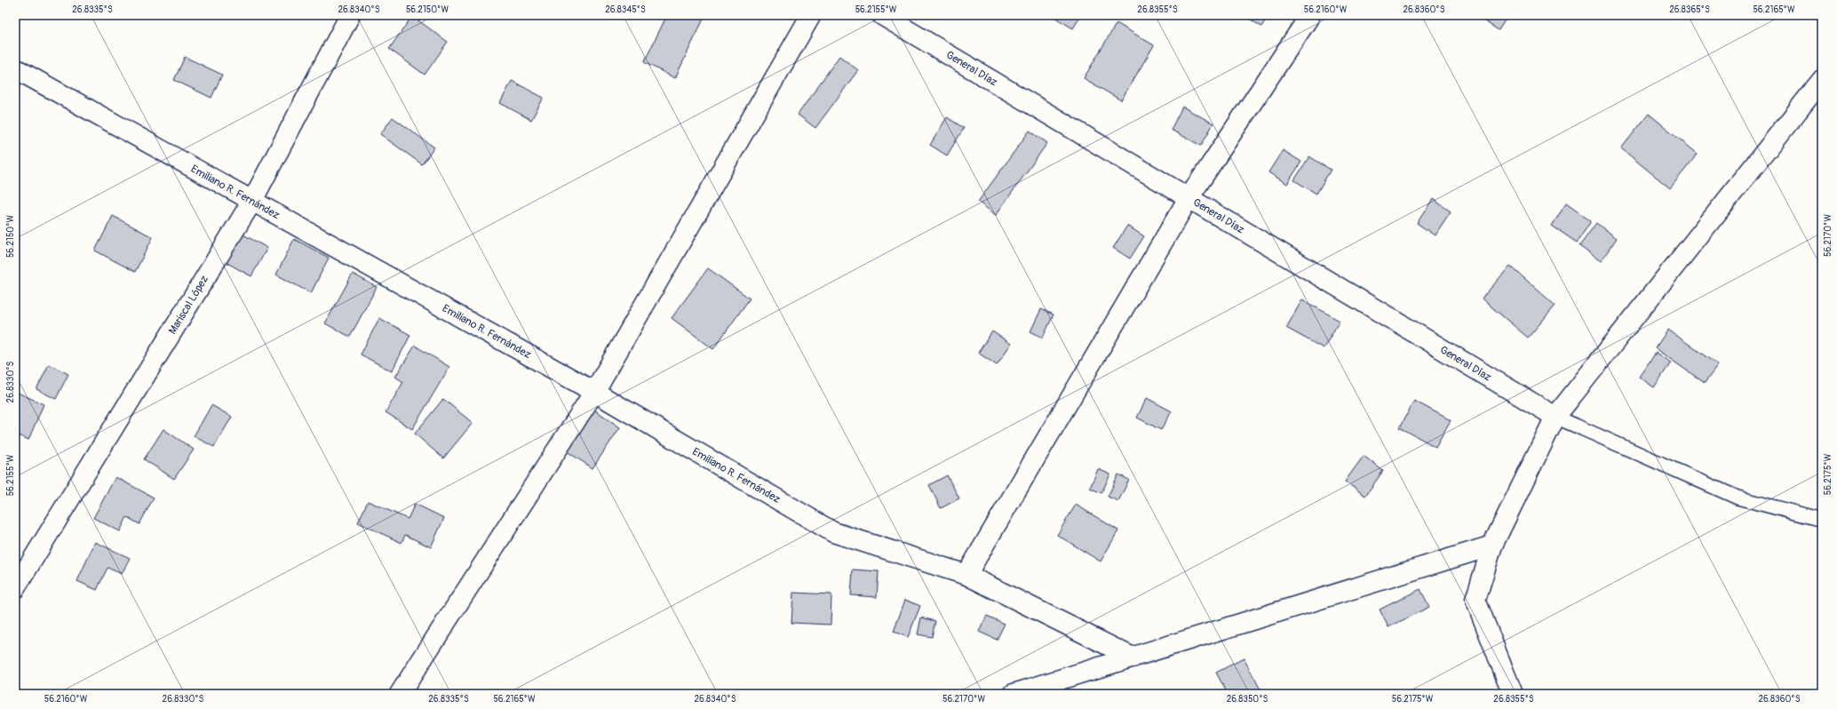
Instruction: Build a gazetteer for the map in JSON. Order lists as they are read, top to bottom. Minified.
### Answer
{"streets":{"street":["General Díaz","Emiliano R. Fernández","Mariscal López"]},"crossings":[["Emiliano R. Fernández","Mariscal López"]],"coordinates":["26.8335°S","26.8340°S","56.2150°W","26.8345°S","56.2155°W","26.8355°S","56.2160°W","26.8360°S","26.8365°S","56.2165°W","56.2170°W","26.8330°S","56.2175°W","26.8350°S"]}
